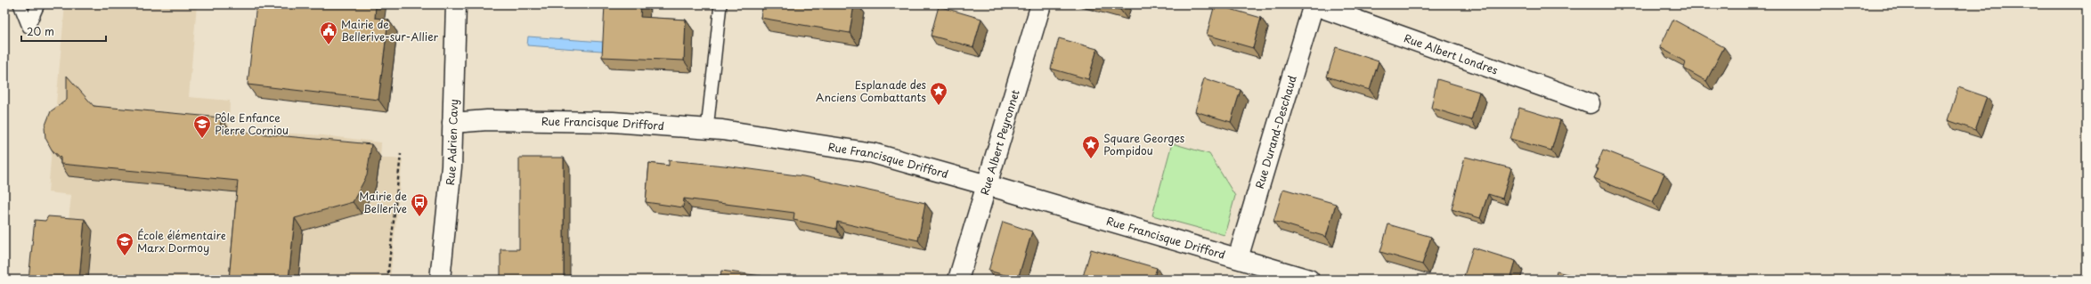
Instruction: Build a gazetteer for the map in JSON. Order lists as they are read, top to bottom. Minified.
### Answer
{"streets":{"street":["Rue Albert Londres","Rue Francisque Drifford","Rue Durand-Deschaud","Rue Adrien Cavy","Rue Albert Peyronnet"]},"crossings":[["Rue Albert Londres","Rue Durand-Deschaud"],["Rue Francisque Drifford","Rue Durand-Deschaud"],["Rue Francisque Drifford","Rue Adrien Cavy"],["Rue Francisque Drifford","Rue Albert Peyronnet"]],"places":{"public building":["Mairie de Bellerive-sur-Allier"],"place":["Esplanade des Anciens Combattants","Square Georges Pompidou"],"school or university":["Pôle Enfance Pierre Corniou","École élémentaire Marx Dormoy"],"bus stop":["Mairie de Bellerive"]},"scale_bar":"20 m"}
